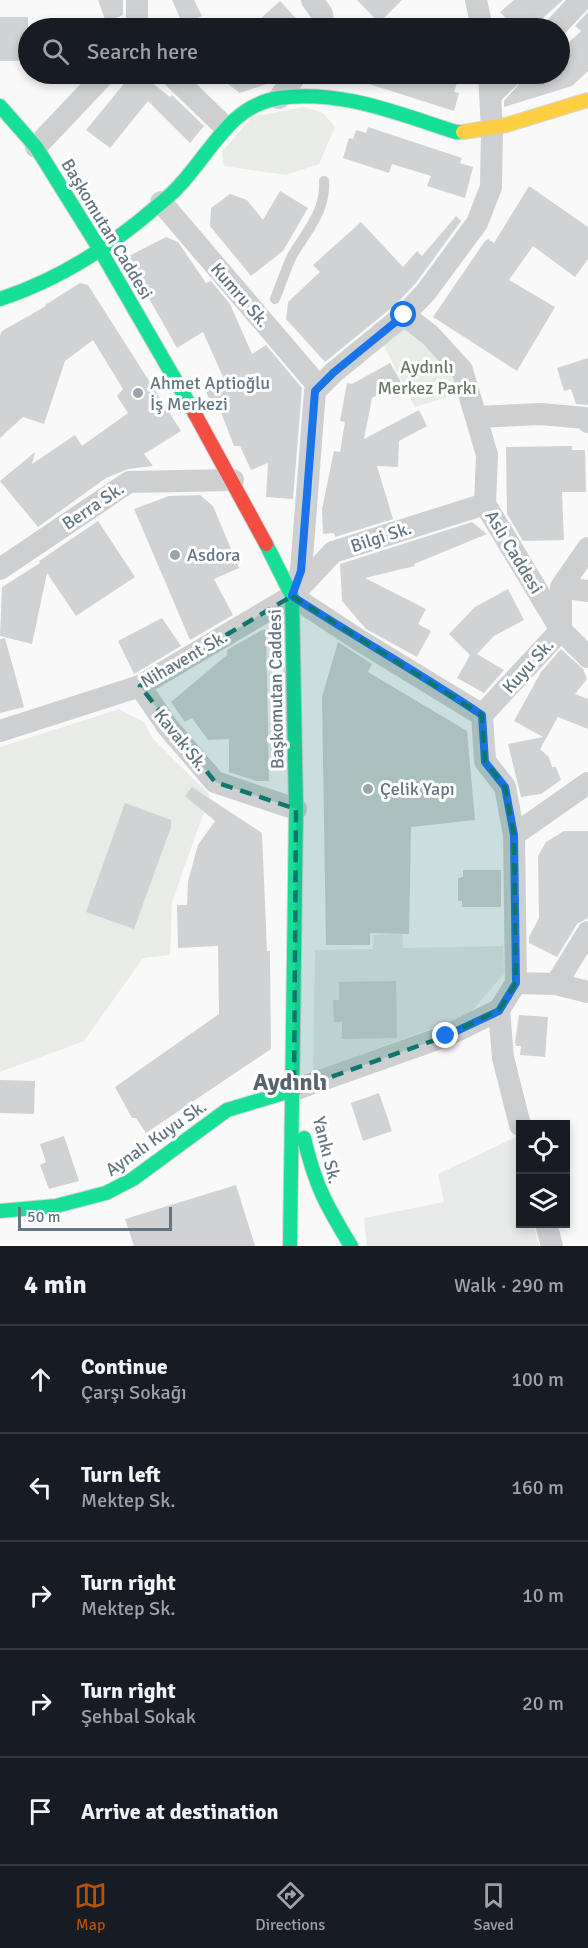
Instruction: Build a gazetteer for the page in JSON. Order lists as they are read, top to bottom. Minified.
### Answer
{"streets":{"street":["Başkomutan Caddesi","Kumru Sk.","Berra Sk.","Bilgi Sk.","Aslı Caddesi","Nihavent Sk.","Kuyu Sk.","Kavak Sk.","Aynalı Kuyu Sk.","Yankı Sk."]},"crossings":[["Başkomutan Caddesi","Berra Sk."],["Başkomutan Caddesi","Bilgi Sk."],["Başkomutan Caddesi","Nihavent Sk."],["Başkomutan Caddesi","Kavak Sk."],["Başkomutan Caddesi","Aynalı Kuyu Sk."],["Başkomutan Caddesi","Yankı Sk."],["Bilgi Sk.","Aslı Caddesi"],["Bilgi Sk.","Nihavent Sk."],["Aslı Caddesi","Kuyu Sk."],["Nihavent Sk.","Kavak Sk."],["Aynalı Kuyu Sk.","Yankı Sk."]],"districts":["Aydınlı"],"parks":["Aydınlı Merkez Parkı"],"places":["Ahmet Aptioğlu İş Merkezi","Asdora","Çelik Yapı"],"scale_bar":"50 m","page":{"search":"Search here","scale":"50 m","heading":["4 min","Walk · 290 m"],"list":[["Continue","Çarşı Sokağı","100 m"],["Turn left","Mektep Sk.","160 m"],["Turn right","Mektep Sk.","10 m"],["Turn right","Şehbal Sokak","20 m"],"Arrive at destination"],"nav":["Map","Directions","Saved"]}}
